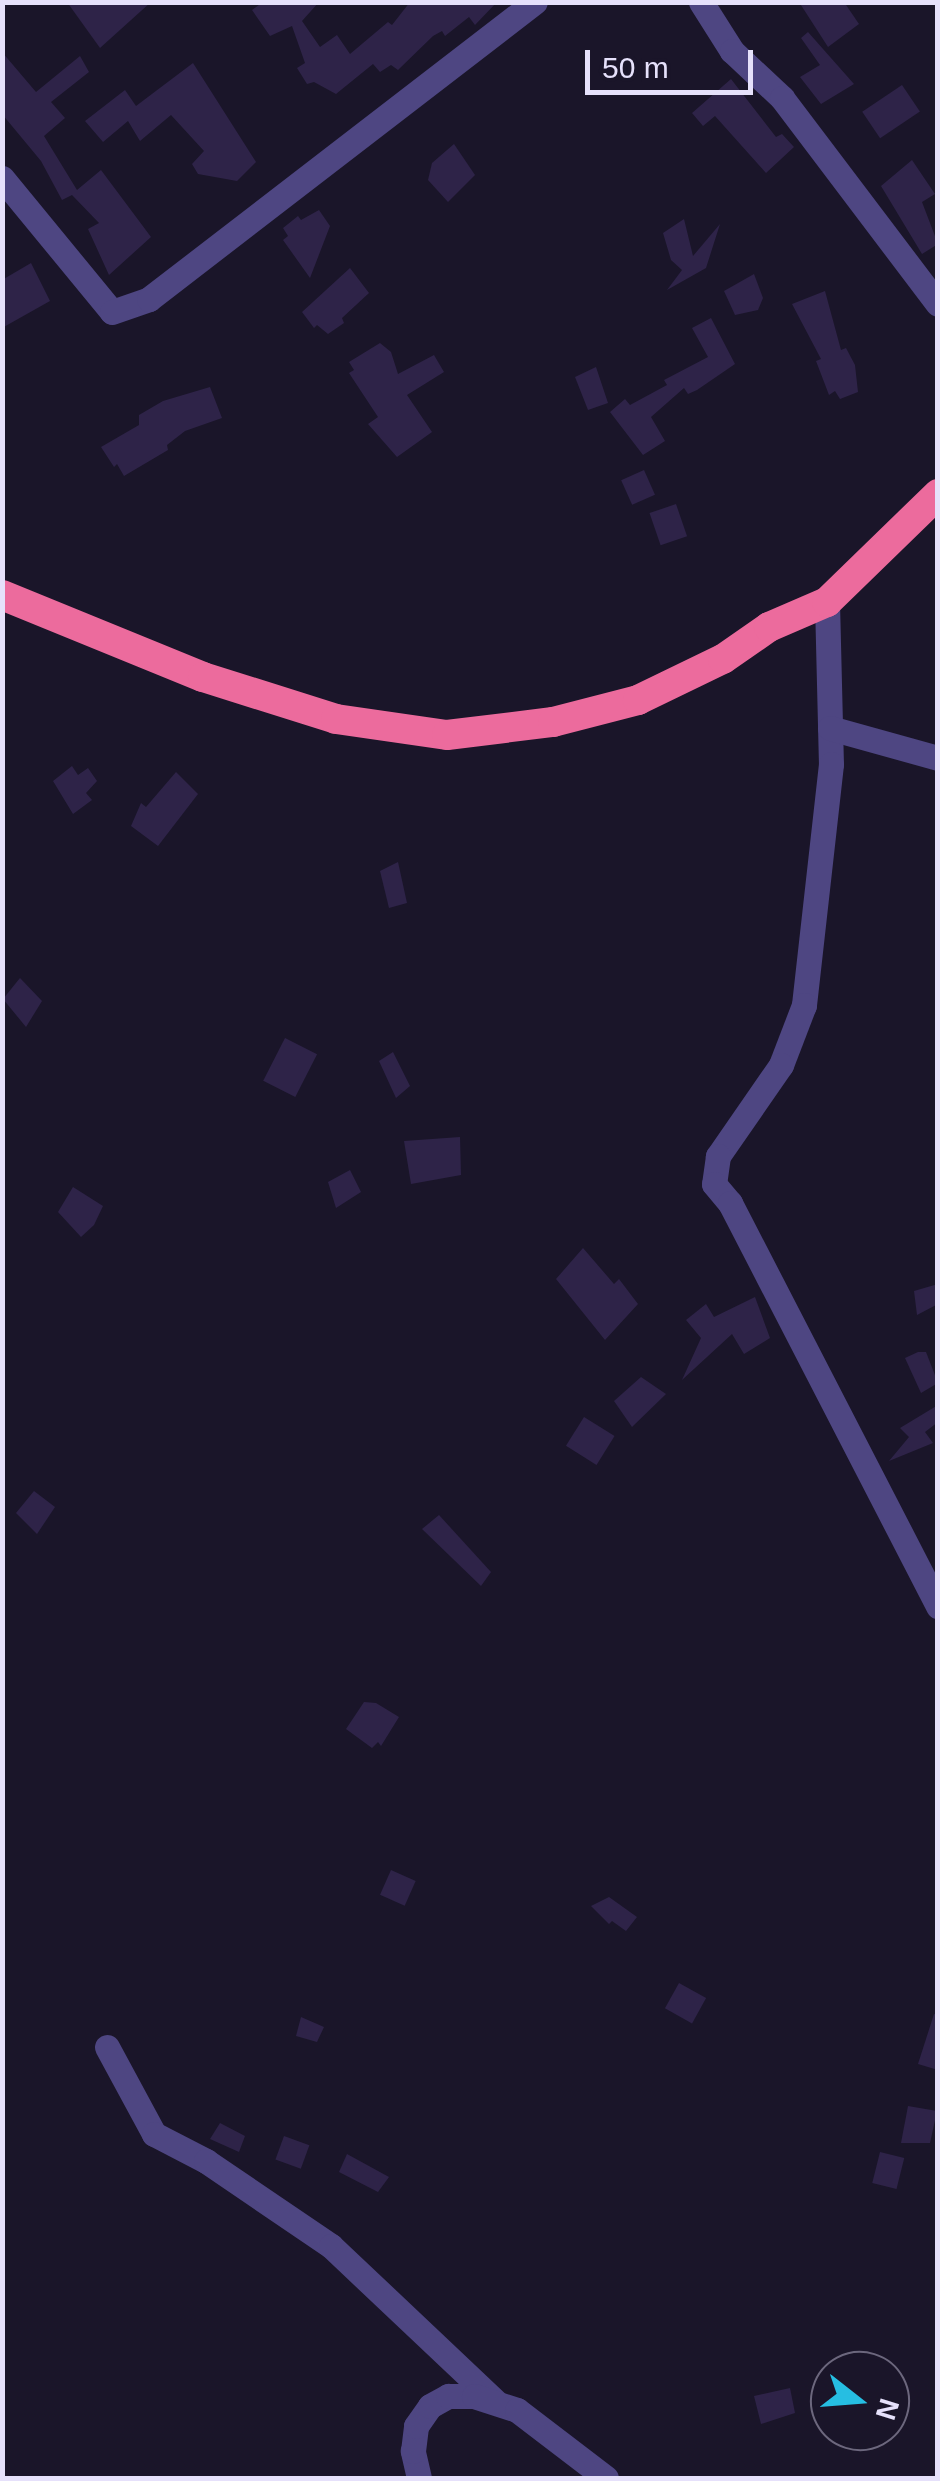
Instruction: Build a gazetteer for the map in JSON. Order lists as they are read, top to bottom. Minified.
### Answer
{"scale_bar":"50 m","north":"right"}
